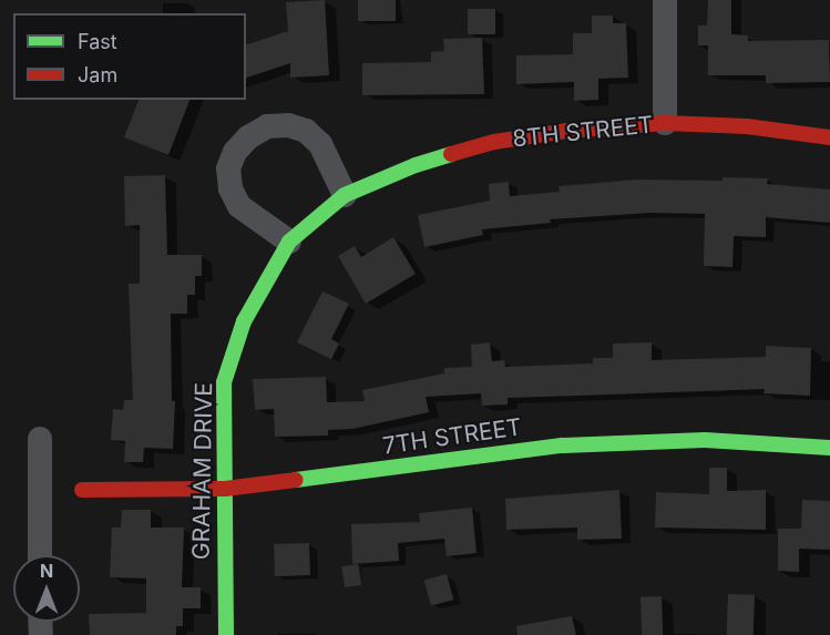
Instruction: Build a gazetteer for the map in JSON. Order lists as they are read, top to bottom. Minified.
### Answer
{"streets":{"street":["8TH STREET","7TH STREET","GRAHAM DRIVE"]},"crossings":[["8TH STREET","GRAHAM DRIVE"],["7TH STREET","GRAHAM DRIVE"]],"legend":["Fast","Jam"],"north":"top"}
